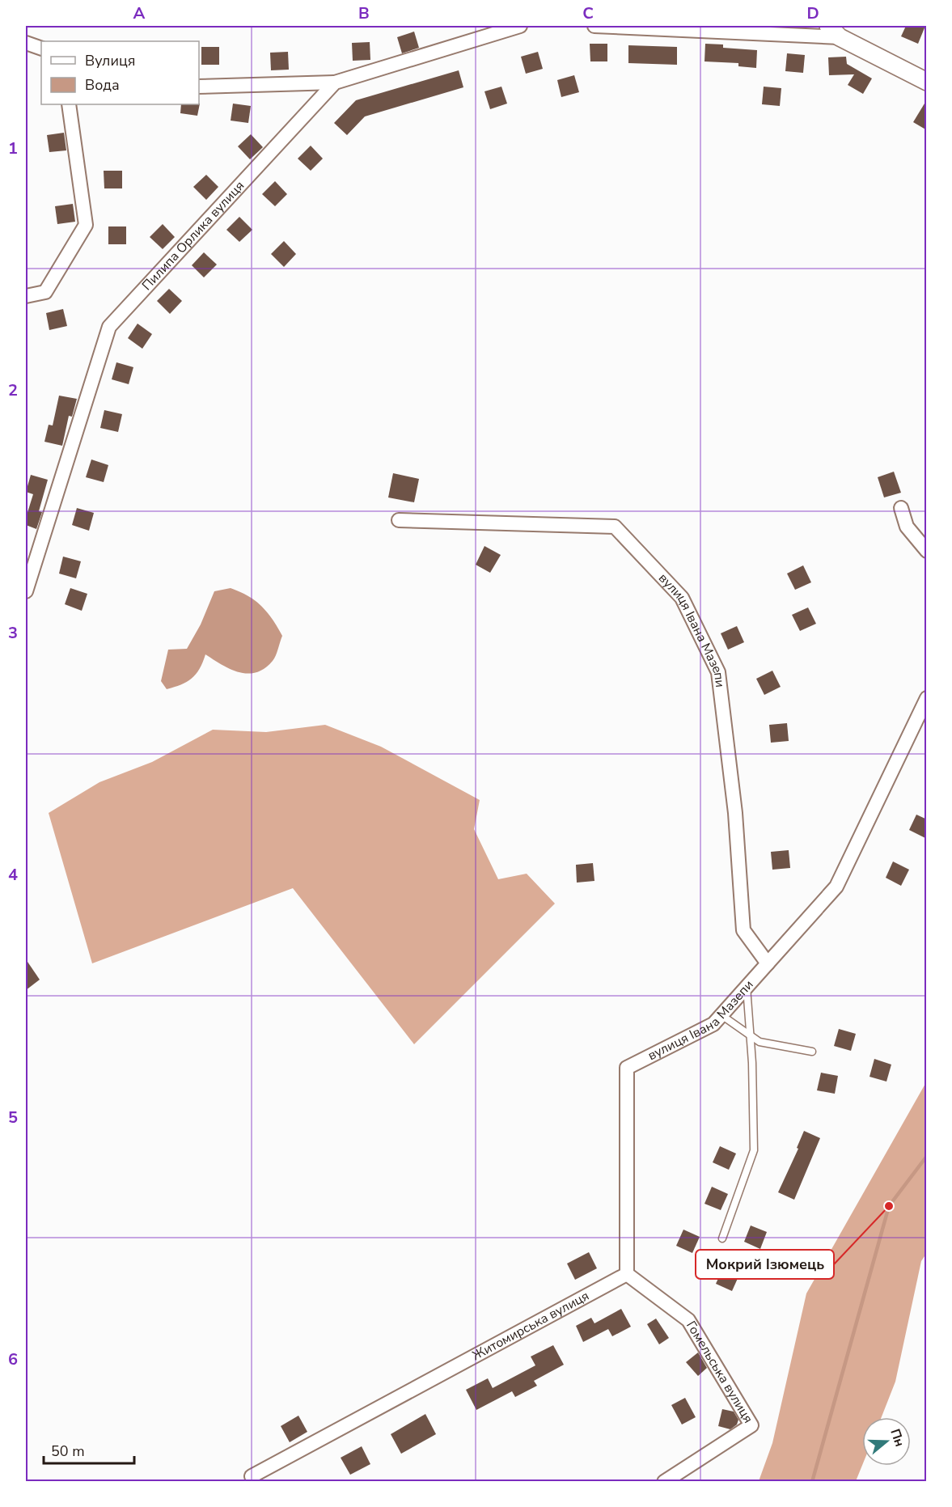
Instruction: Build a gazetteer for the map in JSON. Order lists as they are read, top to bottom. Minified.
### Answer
{"streets":{"street":["Пилипа Орлика вулиця","вулиця Івана Мазепи","Житомирська вулиця","Гомельська вулиця"]},"crossings":[["вулиця Івана Мазепи","Житомирська вулиця"],["вулиця Івана Мазепи","Гомельська вулиця"],["Житомирська вулиця","Гомельська вулиця"]],"places":["Мокрий Ізюмець"],"legend":["Вулиця","Вода"],"scale_bar":"50 m","north":"right","grid":{"columns":["A","B","C","D"],"rows":["1","2","3","4","5","6"]}}
